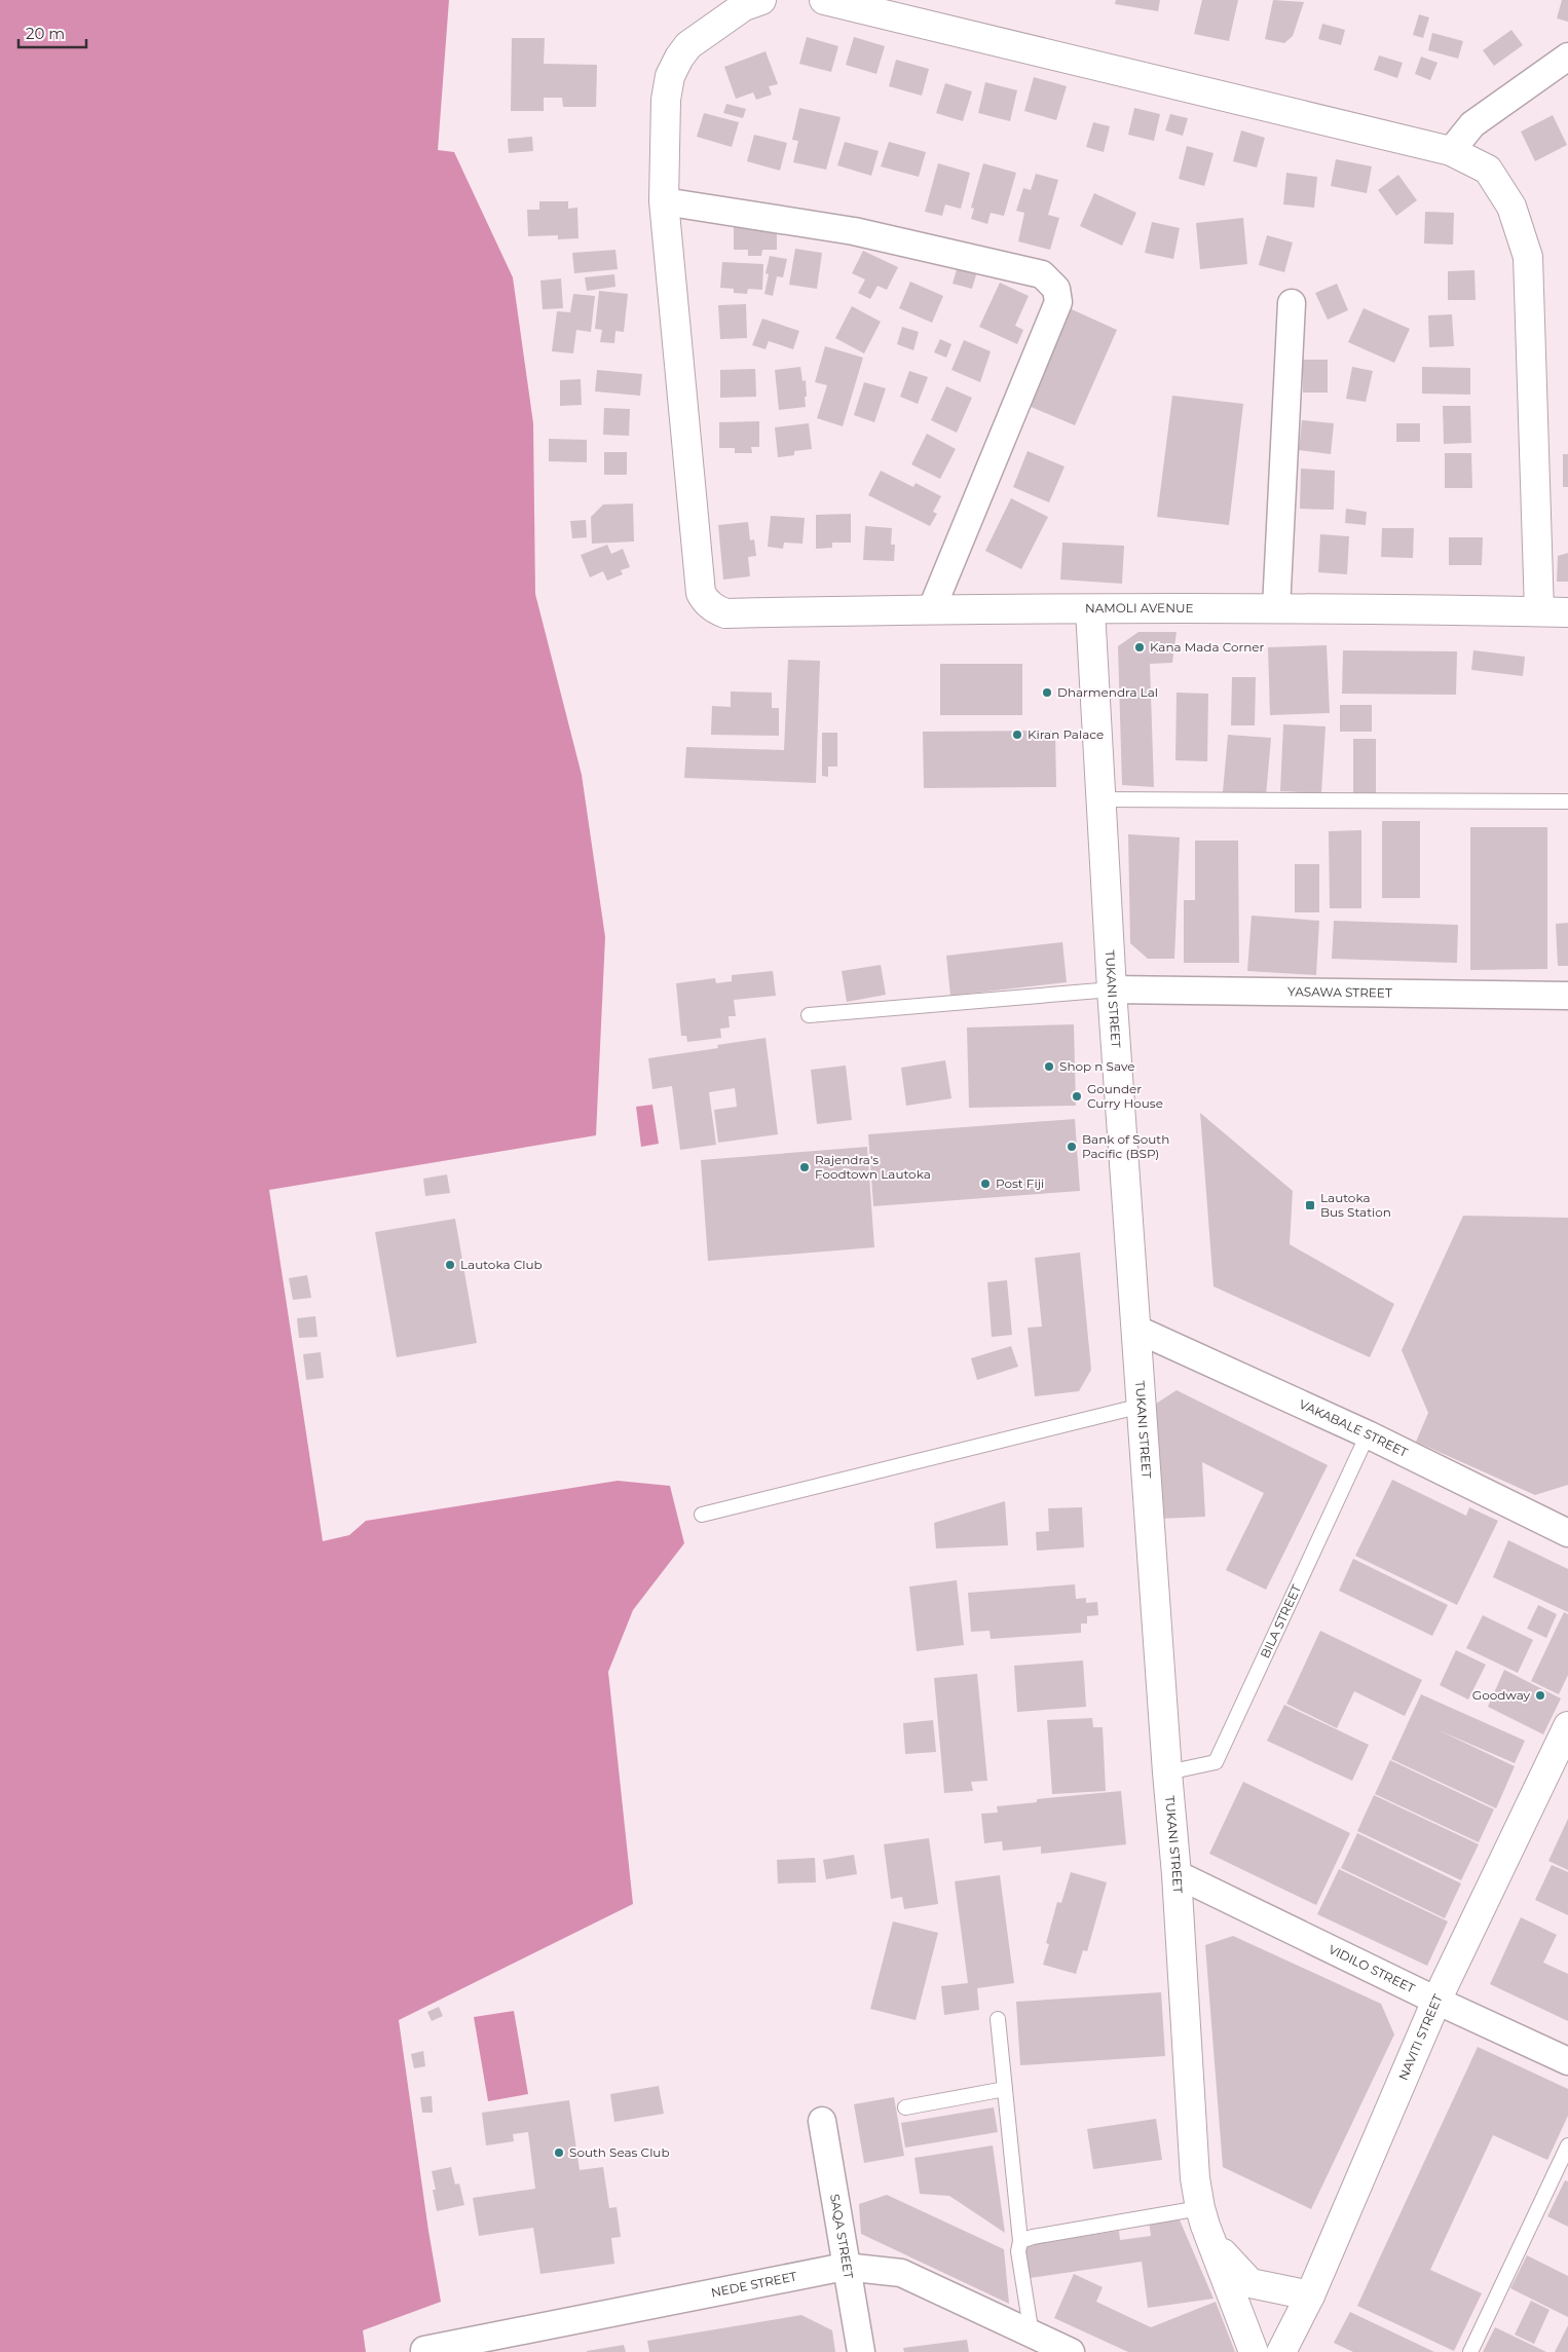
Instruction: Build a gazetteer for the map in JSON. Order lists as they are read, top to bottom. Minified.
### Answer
{"streets":{"street":["NAMOLI AVENUE","YASAWA STREET","TUKANI STREET","VAKABALE STREET","VIDILO STREET","NAVITI STREET","SAQA STREET","NEDE STREET"],"lane":["BILA STREET"]},"crossings":[["NAMOLI AVENUE","TUKANI STREET"],["YASAWA STREET","TUKANI STREET"],["TUKANI STREET","VAKABALE STREET"],["TUKANI STREET","BILA STREET"],["TUKANI STREET","VIDILO STREET"],["TUKANI STREET","NAVITI STREET"],["VAKABALE STREET","BILA STREET"],["VIDILO STREET","NAVITI STREET"],["SAQA STREET","NEDE STREET"]],"places":{"other":["Kana Mada Corner","Dharmendra Lal","Kiran Palace","Shop n Save","Gounder Curry House","Bank of South Pacific (BSP)","Rajendra's Foodtown Lautoka","Post Fiji","Lautoka Club","Goodway","South Seas Club"],"transit":["Lautoka Bus Station"]},"scale_bar":"20 m"}
